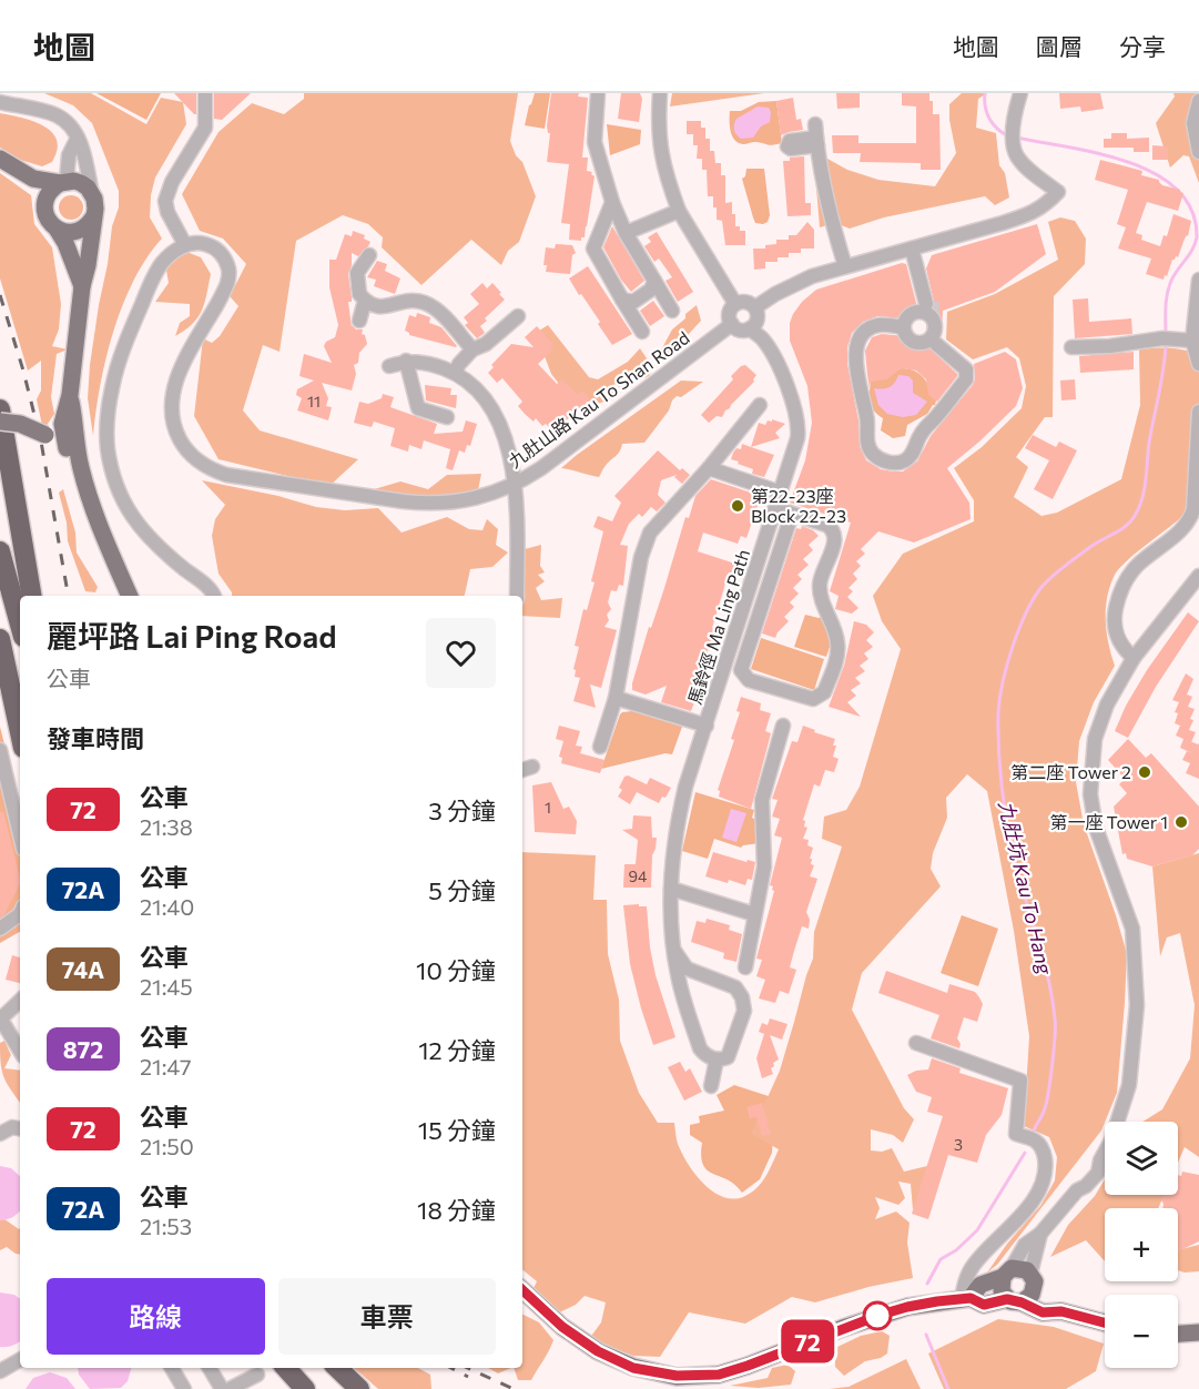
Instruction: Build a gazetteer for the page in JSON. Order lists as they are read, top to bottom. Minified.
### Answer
{"streets":{"street":["九肚山路 Kau To Shan Road","馬鈴徑 Ma Ling Path"]},"crossings":[["九肚山路 Kau To Shan Road","馬鈴徑 Ma Ling Path"]],"water":["九肚坑 Kau To Hang"],"places":["第22-23座 Block 22-23","第二座 Tower 2","第一座 Tower 1"],"lines":["bus line 72"],"house_numbers":["11","1","94","3"],"page":{"header":"地圖","nav":["地圖","圖層","分享"],"on_map":"72","heading":[["麗坪路 Lai Ping Road","公車"],"發車時間"],"list":[{"mark":"72","name":"公車","note":"21:38","value":"3 分鐘"},{"mark":"72A","name":"公車","note":"21:40","value":"5 分鐘"},{"mark":"74A","name":"公車","note":"21:45","value":"10 分鐘"},{"mark":"872","name":"公車","note":"21:47","value":"12 分鐘"},{"mark":"72","name":"公車","note":"21:50","value":"15 分鐘"},{"mark":"72A","name":"公車","note":"21:53","value":"18 分鐘"}],"map_buttons":["+","−"],"buttons":["路線","車票"]}}
